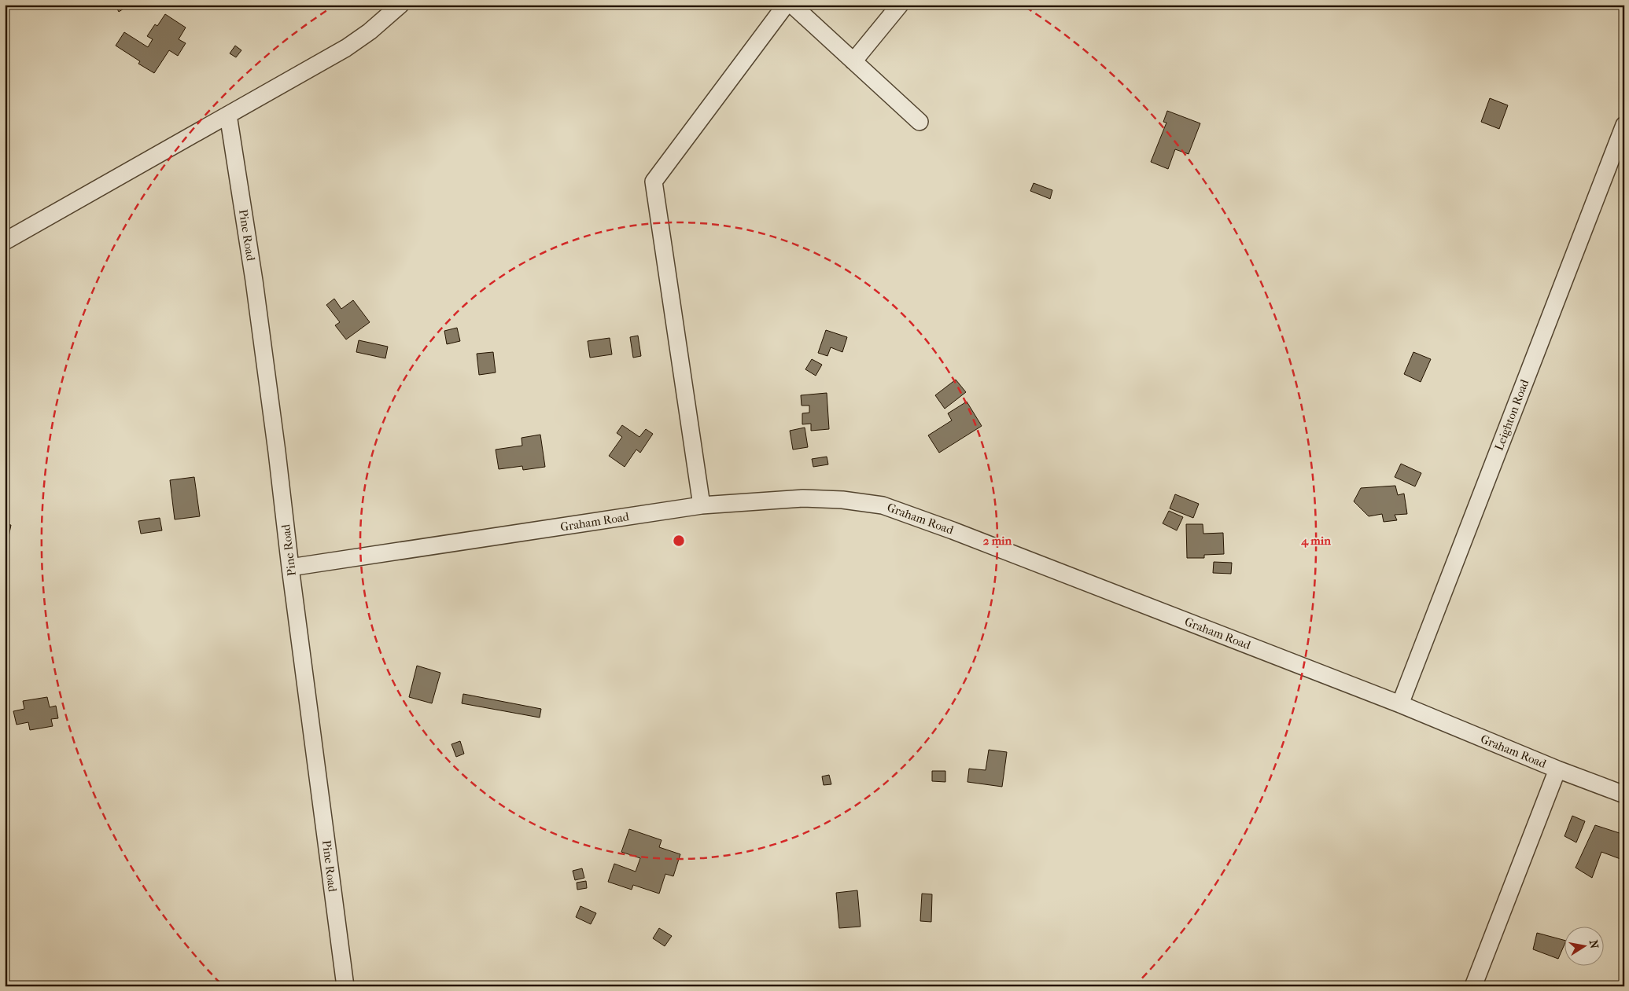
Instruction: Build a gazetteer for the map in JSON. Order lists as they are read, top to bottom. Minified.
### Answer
{"streets":{"street":["Pine Road","Leighton Road","Graham Road"]},"crossings":[["Pine Road","Graham Road"],["Leighton Road","Graham Road"]],"north":"right","rings":["2 min","4 min"]}
